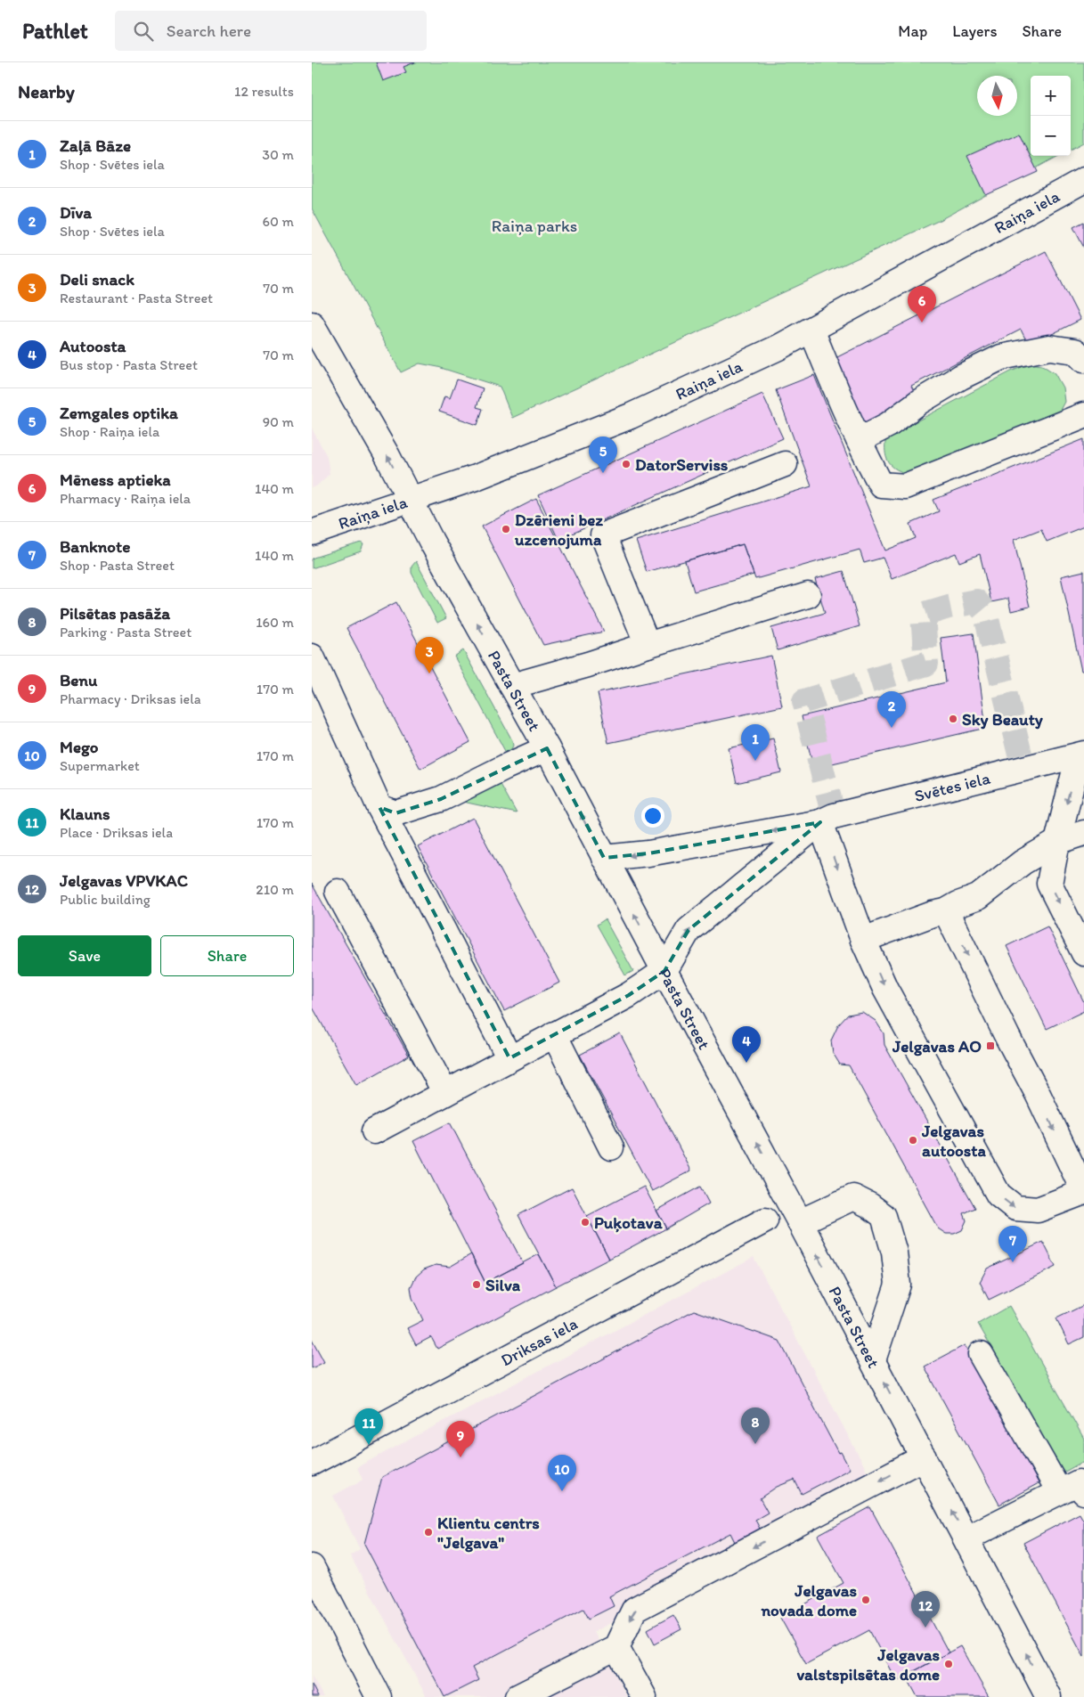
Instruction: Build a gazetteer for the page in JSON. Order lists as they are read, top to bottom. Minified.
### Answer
{"streets":{"street":["Raiņa iela","Pasta Street","Svētes iela","Driksas iela"]},"crossings":[["Raiņa iela","Pasta Street"],["Pasta Street","Svētes iela"]],"parks":["Raiņa parks"],"places":{"other":["DatorServiss","Dzērieni bez uzcenojuma","Sky Beauty","Jelgavas autoosta","Puķotava","Silva","Klientu centrs \"Jelgava\"","Jelgavas novada dome","Jelgavas valstspilsētas dome"],"transit":["Jelgavas AO"]},"north":"bottom","page":{"header":"Pathlet","search":"Search here","nav":["Map","Layers","Share"],"heading":["Nearby","12 results"],"map_buttons":["+","−"],"list":[{"mark":"1","name":"Zaļā Bāze","note":"Shop · Svētes iela","value":"30 m"},{"mark":"2","name":"Dīva","note":"Shop · Svētes iela","value":"60 m"},{"mark":"3","name":"Deli snack","note":"Restaurant · Pasta Street","value":"70 m"},{"mark":"4","name":"Autoosta","note":"Bus stop · Pasta Street","value":"70 m"},{"mark":"5","name":"Zemgales optika","note":"Shop · Raiņa iela","value":"90 m"},{"mark":"6","name":"Mēness aptieka","note":"Pharmacy · Raiņa iela","value":"140 m"},{"mark":"7","name":"Banknote","note":"Shop · Pasta Street","value":"140 m"},{"mark":"8","name":"Pilsētas pasāža","note":"Parking · Pasta Street","value":"160 m"},{"mark":"9","name":"Benu","note":"Pharmacy · Driksas iela","value":"170 m"},{"mark":"10","name":"Mego","note":"Supermarket","value":"170 m"},{"mark":"11","name":"Klauns","note":"Place · Driksas iela","value":"170 m"},{"mark":"12","name":"Jelgavas VPVKAC","note":"Public building","value":"210 m"}],"pins":["6","5","3","2","1","4","7","8","11","9","10","12"],"buttons":["Save","Share"]}}
